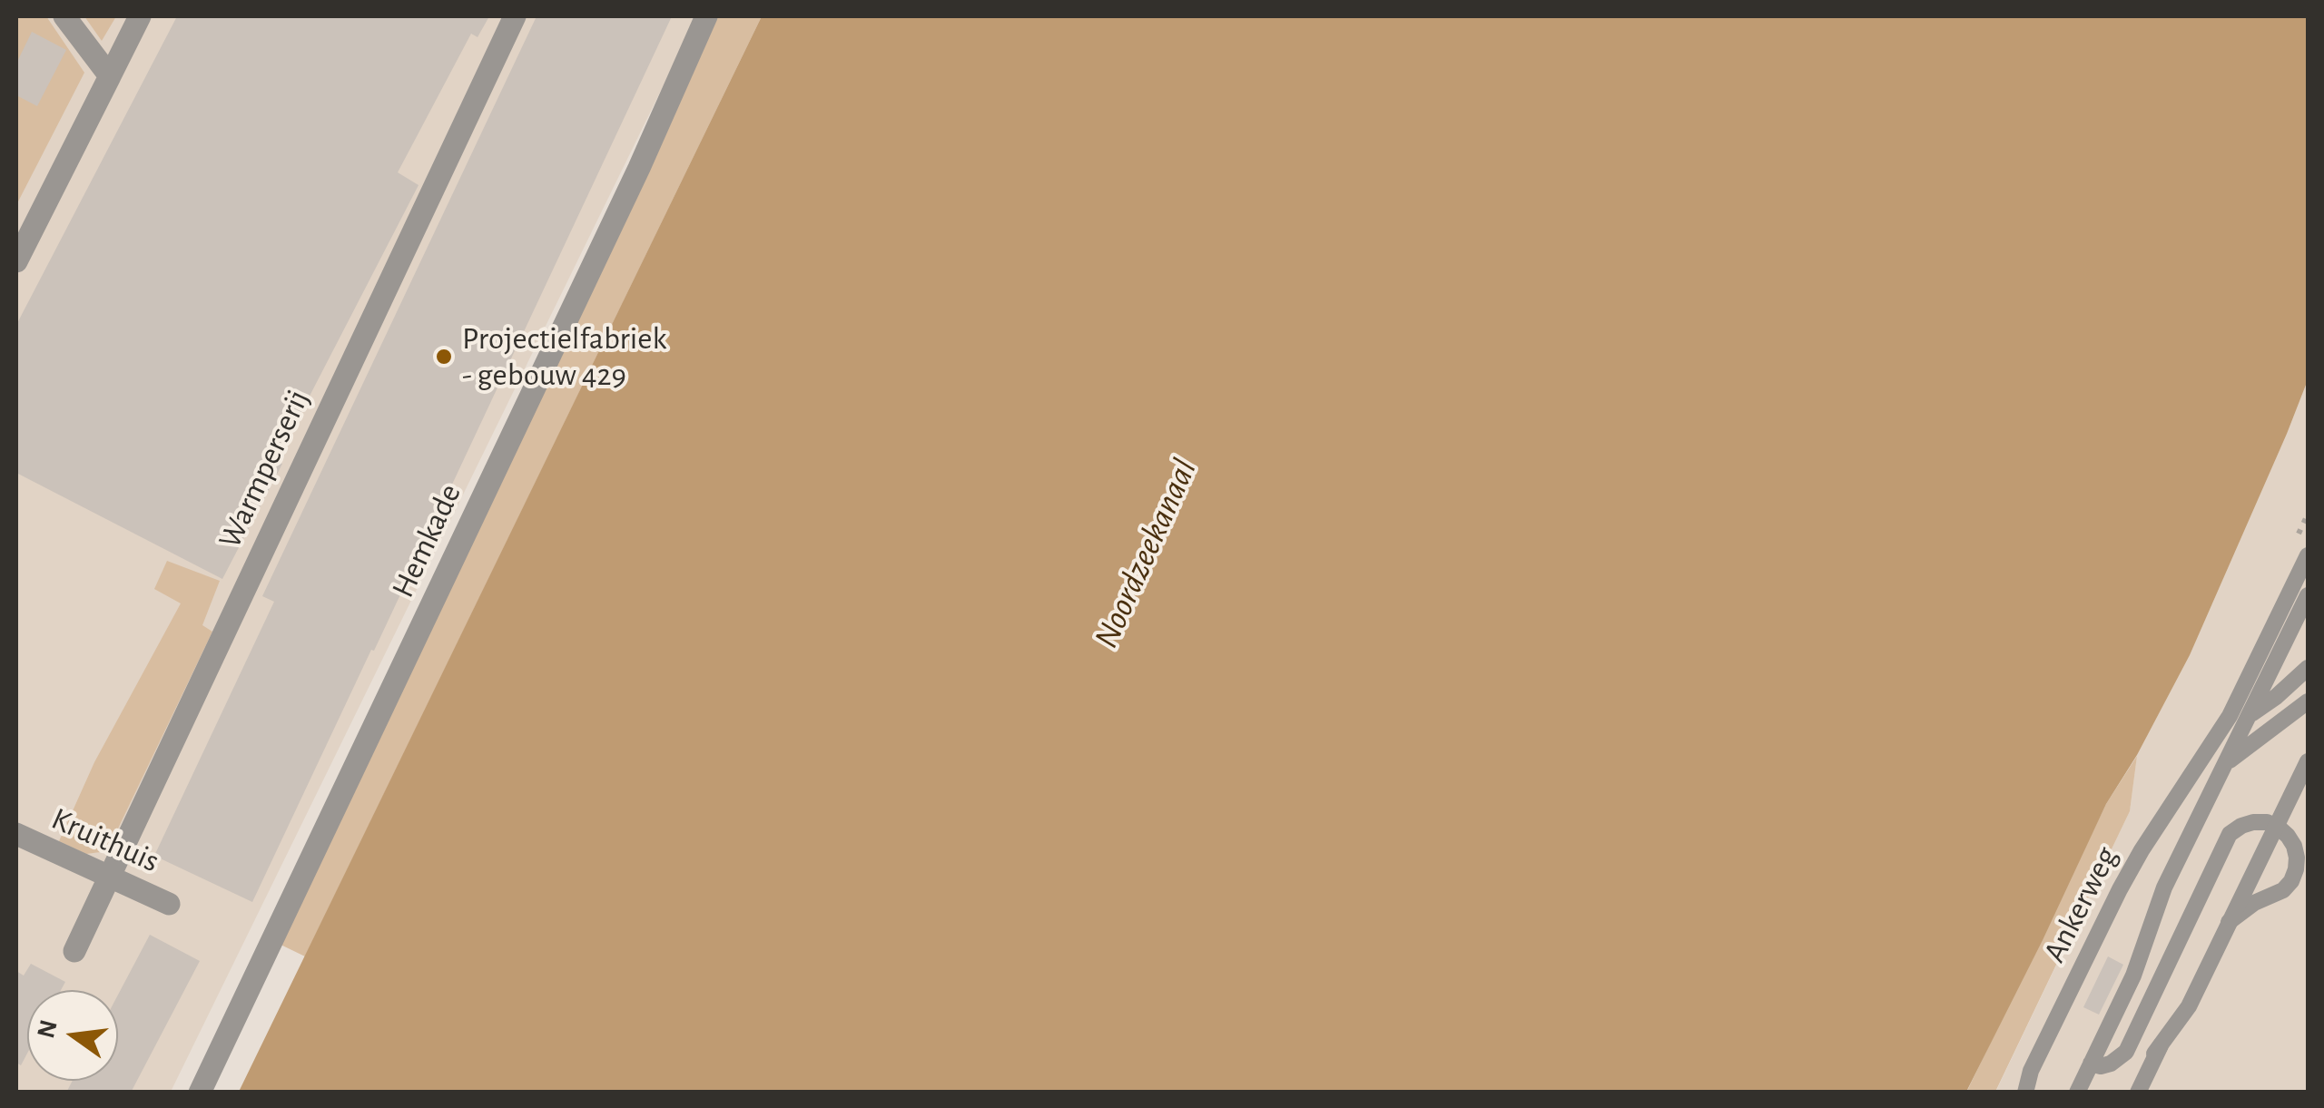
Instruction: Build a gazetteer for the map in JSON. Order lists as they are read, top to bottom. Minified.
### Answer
{"streets":{"street":["Warmperserij","Hemkade","Kruithuis"],"lane":["Ankerweg"]},"crossings":[["Warmperserij","Kruithuis"]],"water":["Noordzeekanaal"],"places":["Projectielfabriek - gebouw 429"],"north":"left"}
